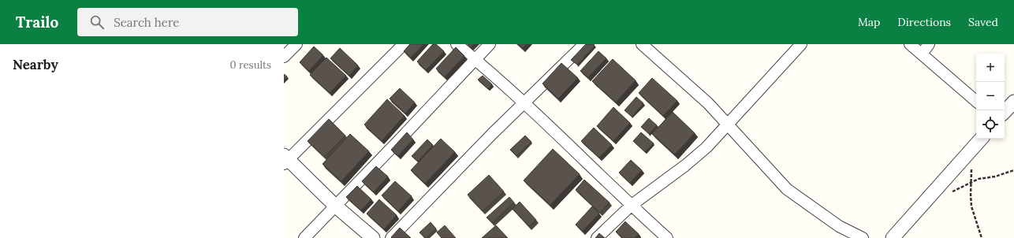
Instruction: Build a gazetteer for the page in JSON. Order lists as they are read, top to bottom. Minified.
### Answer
{"page":{"header":"Trailo","search":"Search here","nav":["Map","Directions","Saved"],"heading":["Nearby","0 results"],"map_buttons":["+","−"]}}
